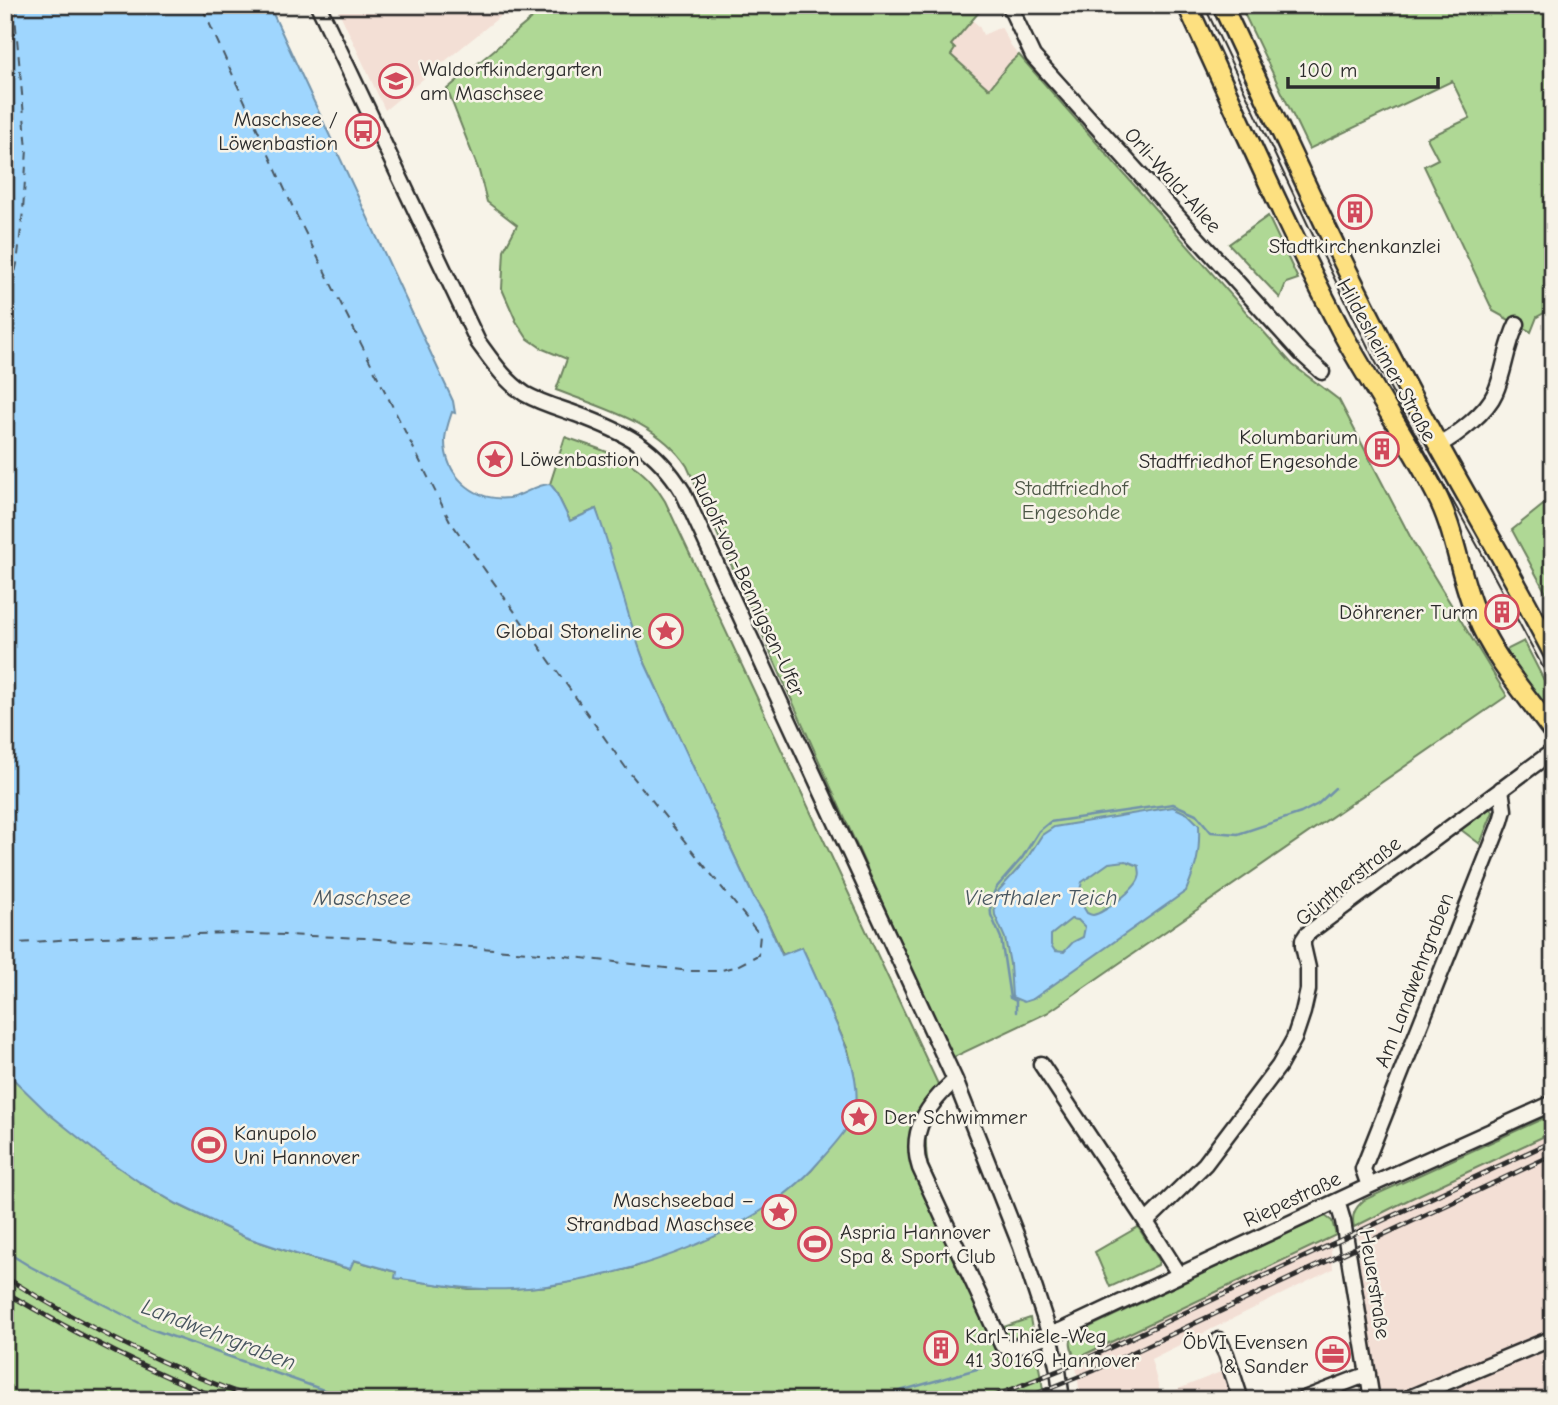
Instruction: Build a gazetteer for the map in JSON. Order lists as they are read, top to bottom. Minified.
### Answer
{"streets":{"main road":["Hildesheimer Straße"],"street":["Orli-Wald-Allee","Rudolf-von-Bennigsen-Ufer","Güntherstraße","Am Landwehrgraben","Riepestraße","Heuerstraße"]},"crossings":[["Rudolf-von-Bennigsen-Ufer","Riepestraße"],["Güntherstraße","Am Landwehrgraben"],["Am Landwehrgraben","Riepestraße"],["Riepestraße","Heuerstraße"]],"water":["Maschsee","Vierthaler Teich","Landwehrgraben"],"parks":["Stadtfriedhof Engesohde"],"places":{"school or university":["Waldorfkindergarten am Maschsee"],"bus stop":["Maschsee / Löwenbastion"],"building":["Stadtkirchenkanzlei","Kolumbarium Stadtfriedhof Engesohde","Döhrener Turm","Karl-Thiele-Weg 41 30169 Hannover"],"place":["Löwenbastion","Global Stoneline","Der Schwimmer","Maschseebad – Strandbad Maschsee"],"sports":["Kanupolo Uni Hannover","Aspria Hannover Spa & Sport Club"],"office":["ÖbVI Evensen & Sander"]},"scale_bar":"100 m"}
